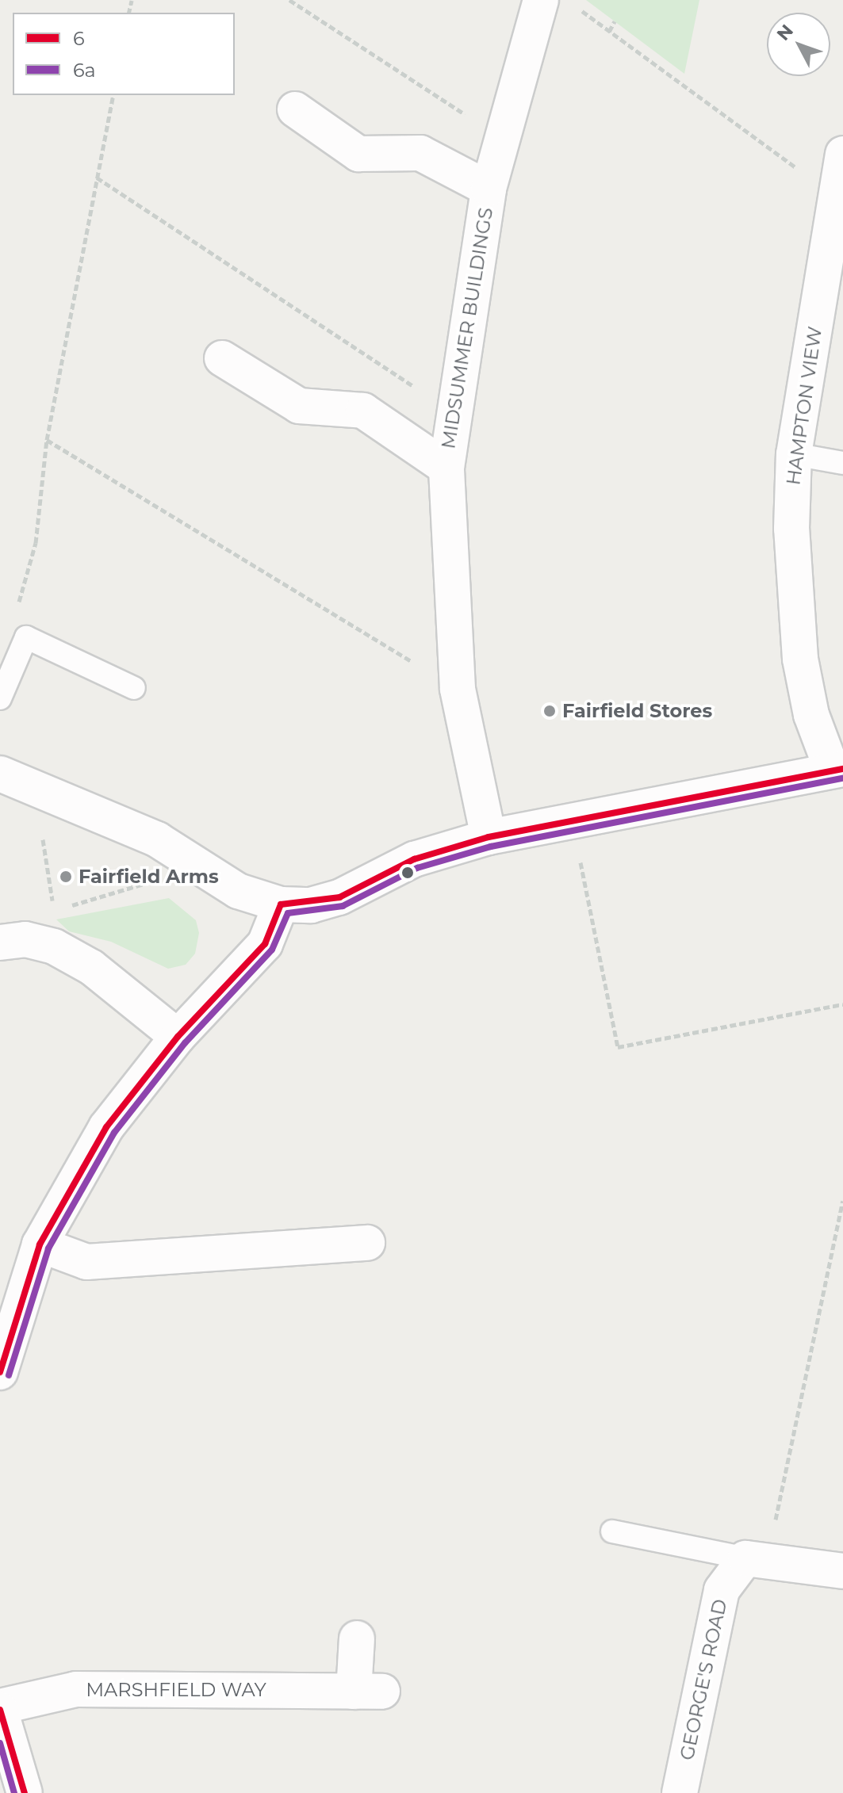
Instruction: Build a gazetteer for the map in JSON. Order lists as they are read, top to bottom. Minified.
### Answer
{"streets":{"street":["MIDSUMMER BUILDINGS","HAMPTON VIEW","GEORGE'S ROAD","MARSHFIELD WAY"]},"places":["Fairfield Stores","Fairfield Arms"],"lines":["transit line 6","transit line 6a"],"legend":["6","6a"],"north":"top left"}
